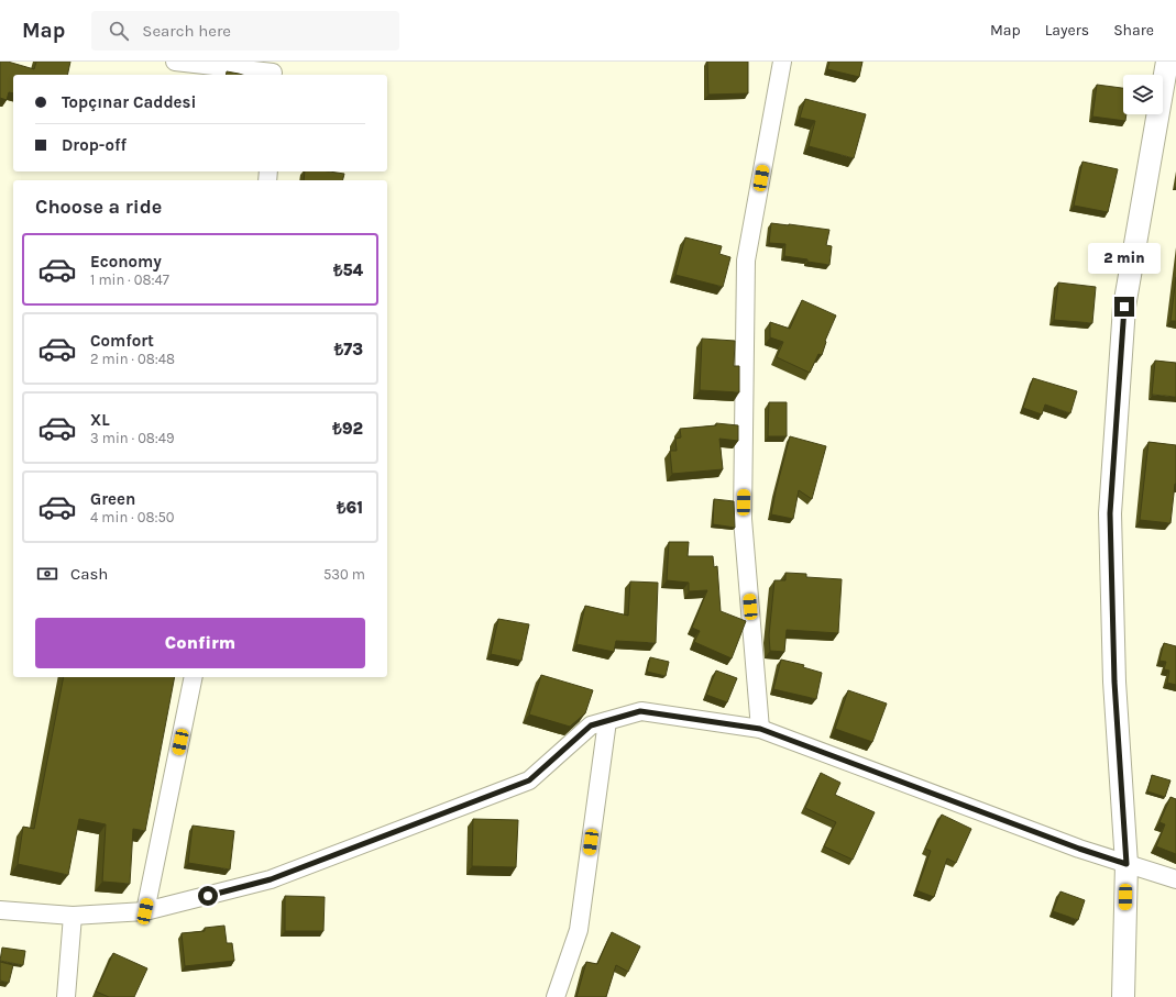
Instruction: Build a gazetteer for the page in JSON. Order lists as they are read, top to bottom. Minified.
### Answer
{"page":{"header":"Map","search":"Search here","nav":["Map","Layers","Share"],"banner":["Topçınar Caddesi","Drop-off"],"heading":"Choose a ride","list":[{"name":"Economy","note":"1 min · 08:47","value":"₺54"},{"name":"Comfort","note":"2 min · 08:48","value":"₺73"},{"name":"XL","note":"3 min · 08:49","value":"₺92"},{"name":"Green","note":"4 min · 08:50","value":"₺61"}],"bubble":"2 min","pay":["Cash","530 m"],"buttons":"Confirm"}}
